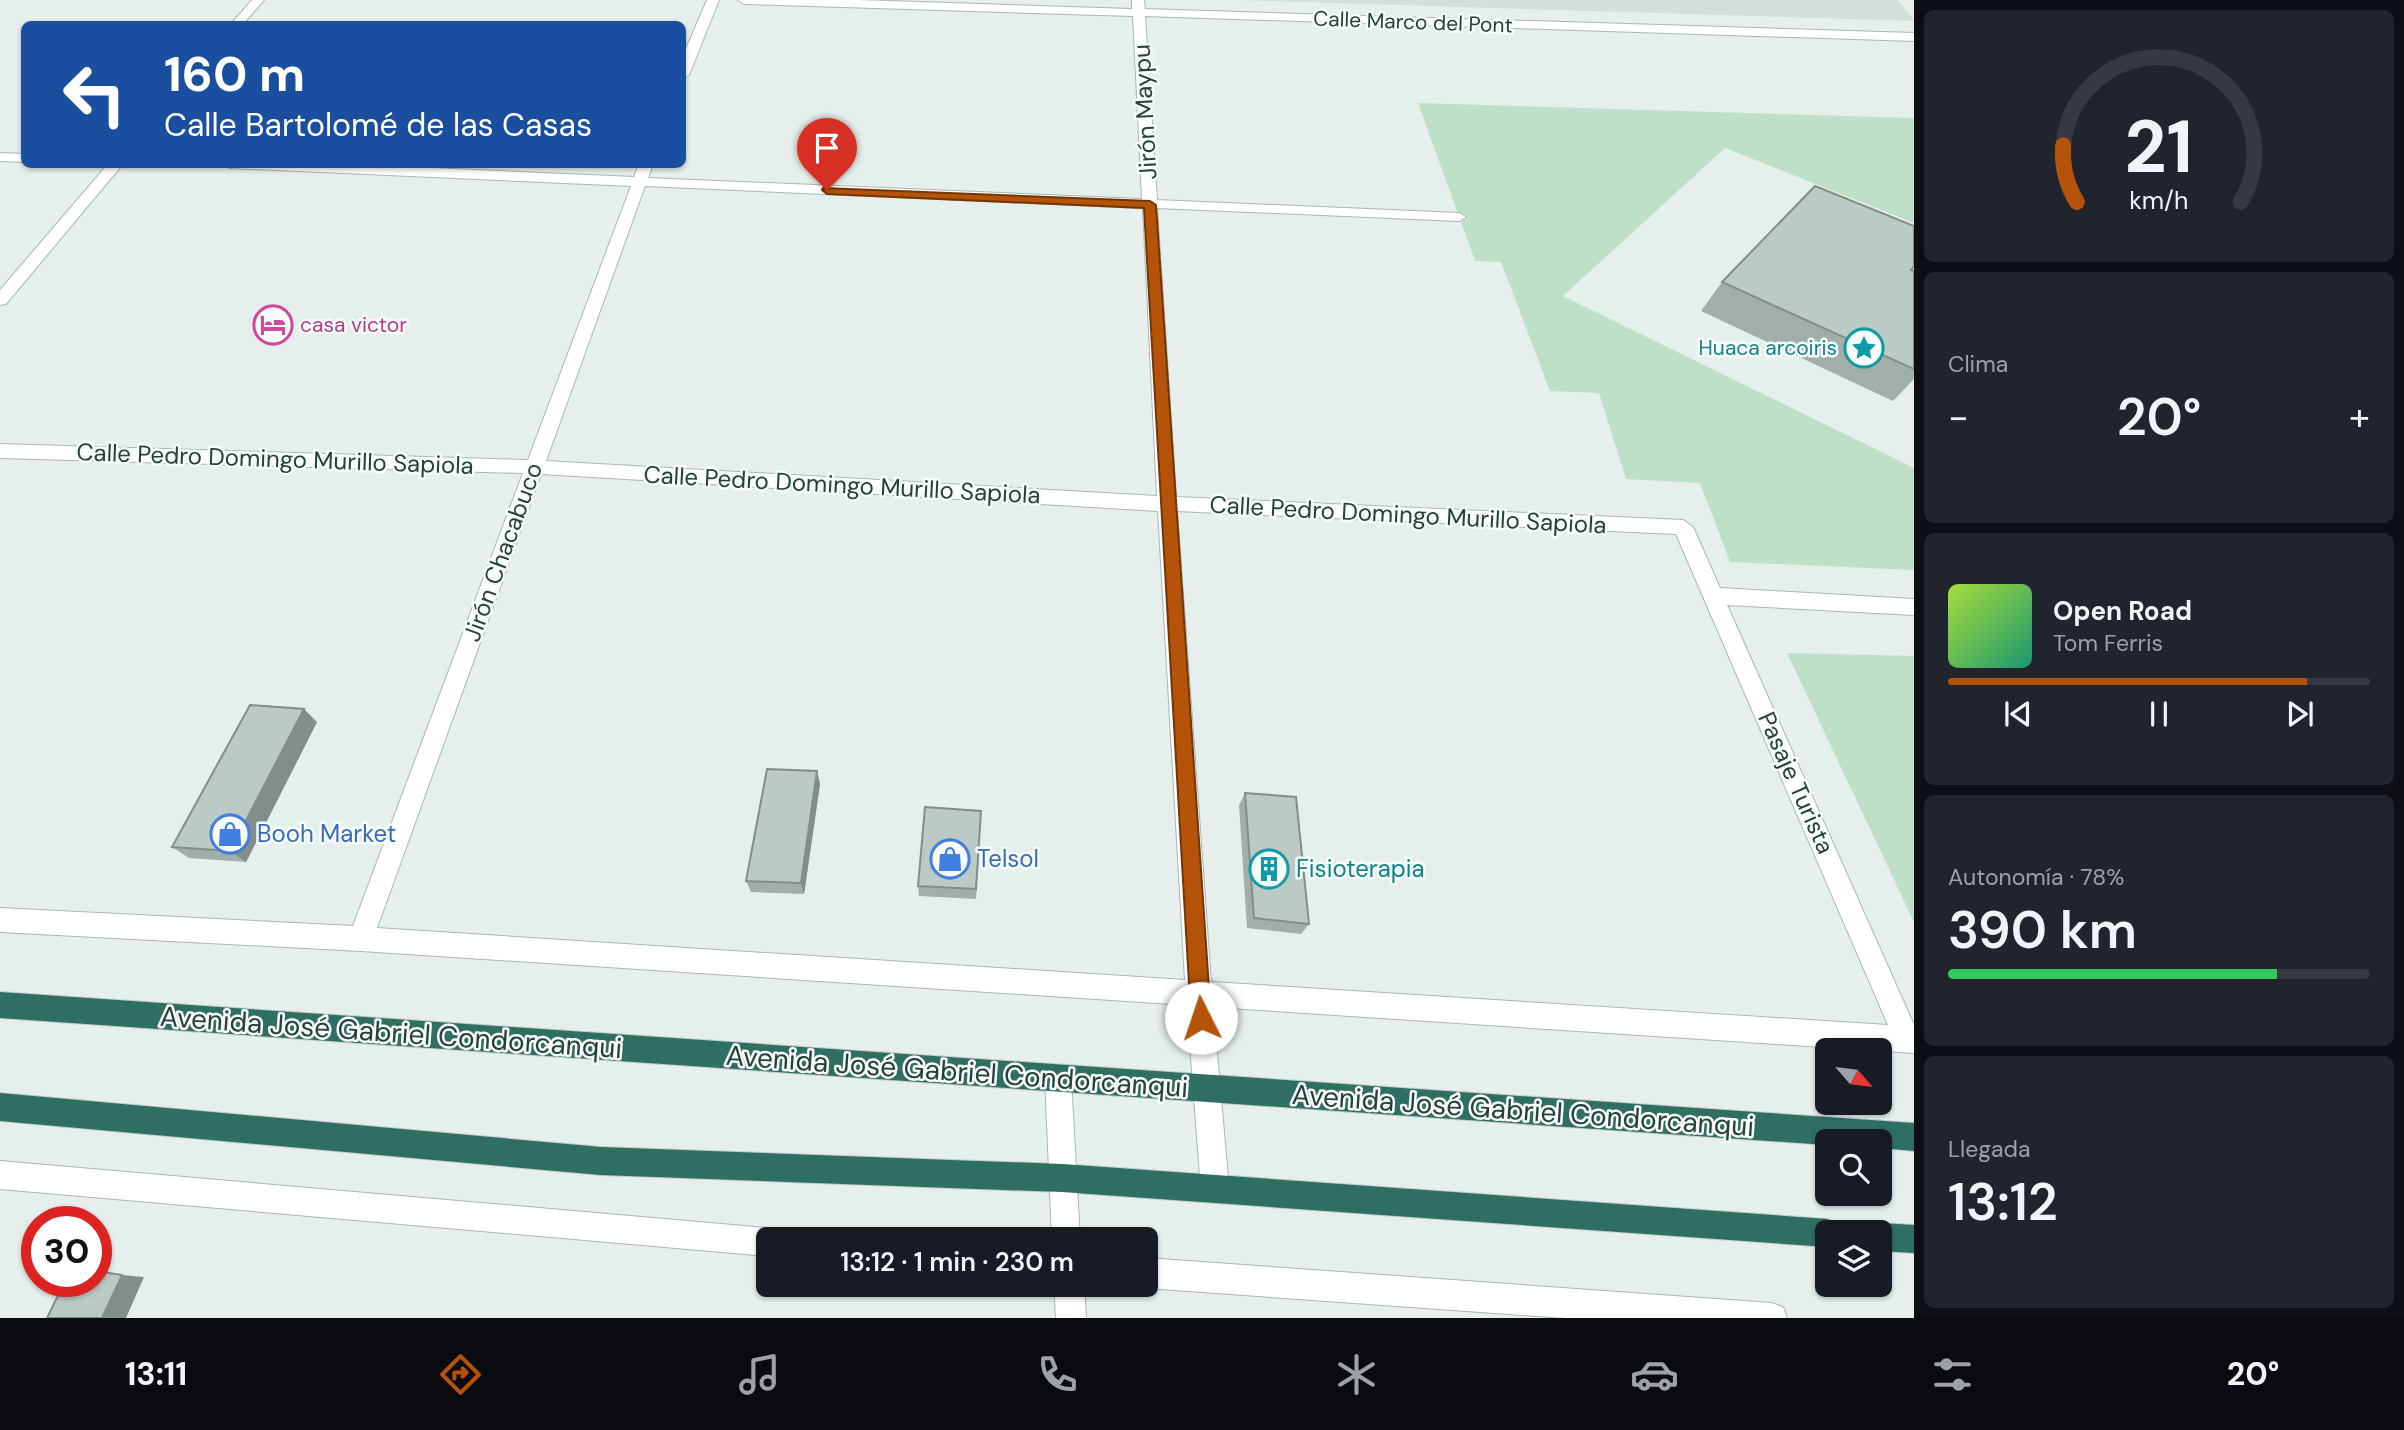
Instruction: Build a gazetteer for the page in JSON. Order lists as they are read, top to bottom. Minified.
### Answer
{"streets":{"highway":["Avenida José Gabriel Condorcanqui"],"street":["Calle Marco del Pont","Jirón Maypu","Calle Pedro Domingo Murillo Sapiola","Jirón Chacabuco","Pasaje Turista"]},"crossings":[["Calle Marco del Pont","Jirón Maypu"],["Jirón Maypu","Calle Pedro Domingo Murillo Sapiola"],["Jirón Maypu","Avenida José Gabriel Condorcanqui"],["Calle Pedro Domingo Murillo Sapiola","Jirón Chacabuco"],["Calle Pedro Domingo Murillo Sapiola","Pasaje Turista"]],"places":{"hotel":["casa victor"],"place":["Huaca arcoiris"],"shop":["Booh Market","Telsol"],"building":["Fisioterapia"]},"north":"bottom right","page":{"turn":["160 m","Calle Bartolomé de las Casas"],"tile":["Clima",["Autonomía · 78%","390 km"],["Llegada","13:12"]],"heat":["−","20°","+"],"song":["Open Road","Tom Ferris"],"limit":"30","trip":"13:12 · 1 min · 230 m","tabs":["13:11","20°"],"gauge":["21","km/h"]}}
